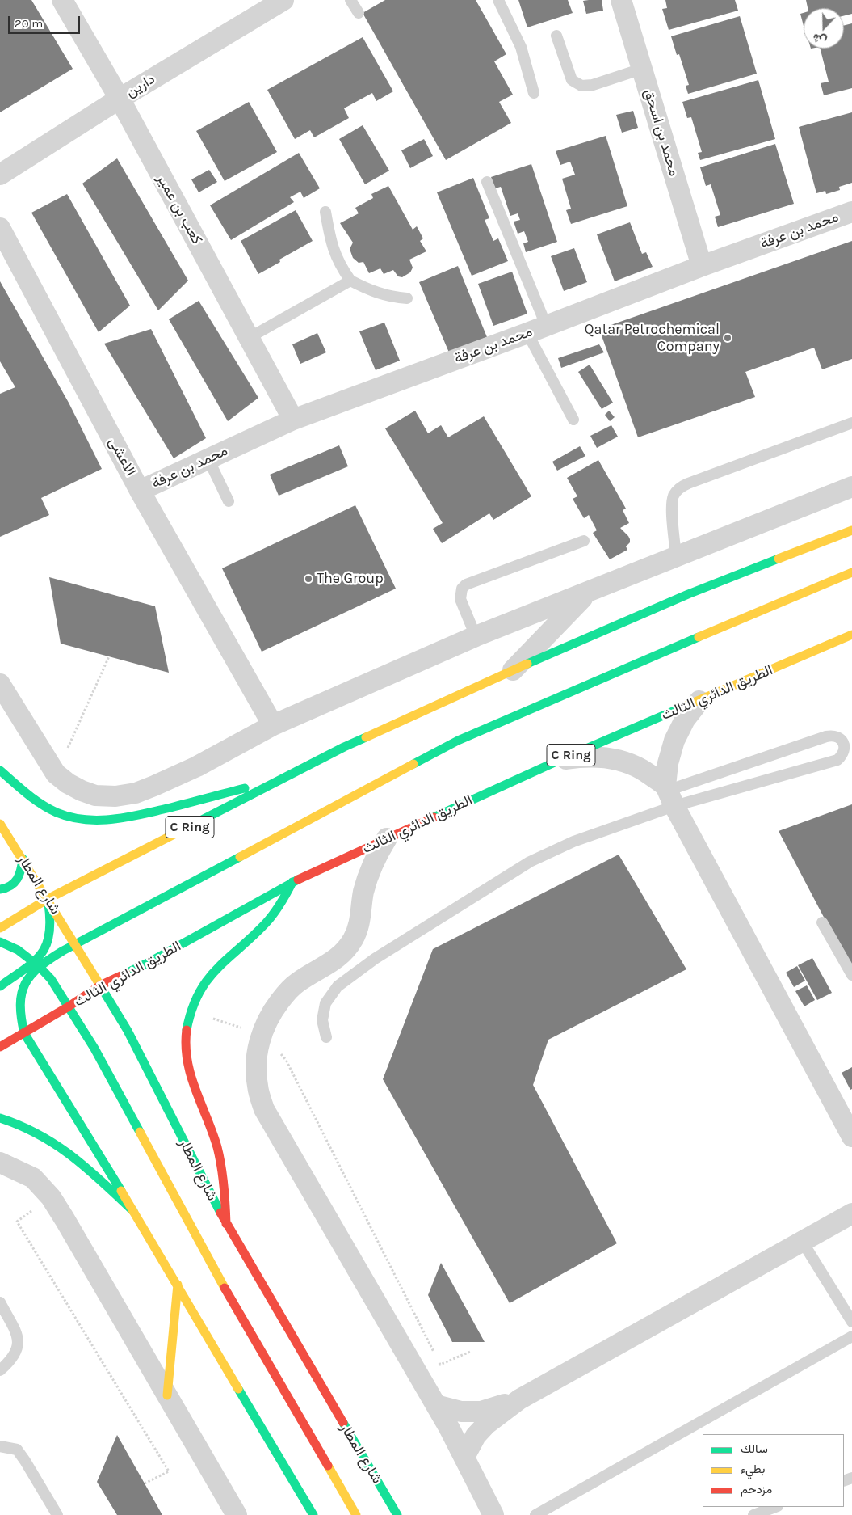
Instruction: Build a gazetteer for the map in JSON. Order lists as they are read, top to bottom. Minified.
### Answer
{"streets":{"main road":["الطريق الدائري الثالث","C Ring","شارع المطار"],"street":["دارين","محمد بن اسحق","كعب بن عمير","محمد بن عرفة","الاعشى"]},"crossings":[["دارين","كعب بن عمير"],["محمد بن اسحق","محمد بن عرفة"],["كعب بن عمير","محمد بن عرفة"],["محمد بن عرفة","الاعشى"],["الطريق الدائري الثالث","شارع المطار"],["C Ring","شارع المطار"]],"places":["Qatar Petrochemical Company","The Group"],"legend":["سالك","بطيء","مزدحم"],"scale_bar":"20 m","north":"bottom"}
